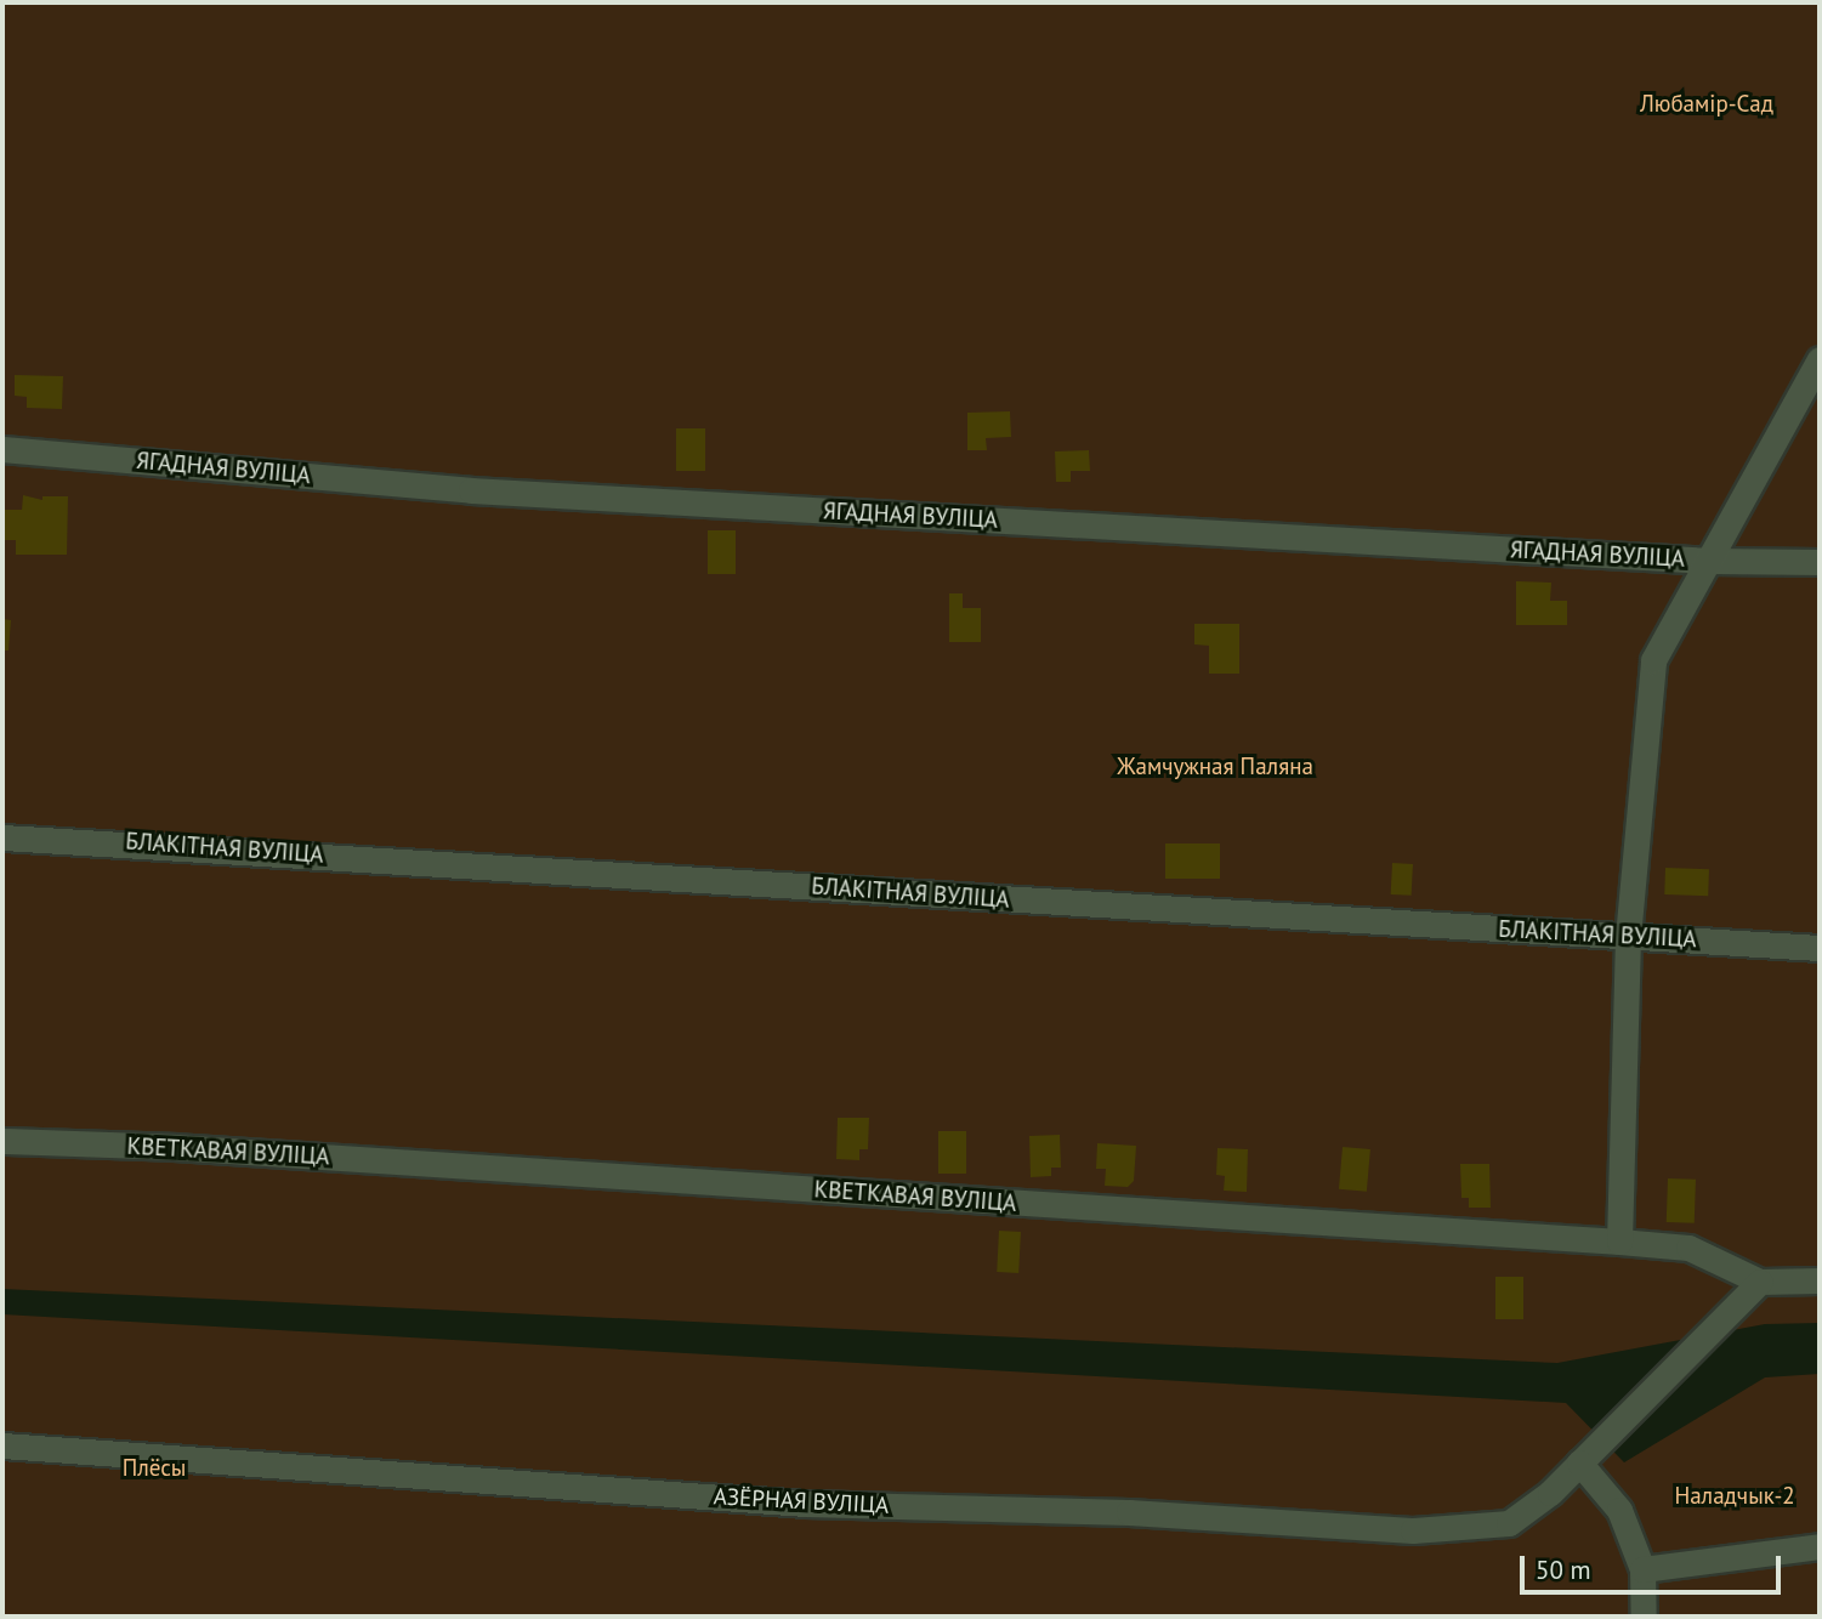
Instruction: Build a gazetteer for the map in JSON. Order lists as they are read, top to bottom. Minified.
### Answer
{"streets":{"street":["ЯГАДНАЯ ВУЛІЦА","БЛАКІТНАЯ ВУЛІЦА","КВЕТКАВАЯ ВУЛІЦА","АЗЁРНАЯ ВУЛІЦА"]},"crossings":[["КВЕТКАВАЯ ВУЛІЦА","АЗЁРНАЯ ВУЛІЦА"]],"parks":["Любамір-Сад","Жамчужная Паляна","Плёсы","Наладчык-2"],"scale_bar":"50 m"}
